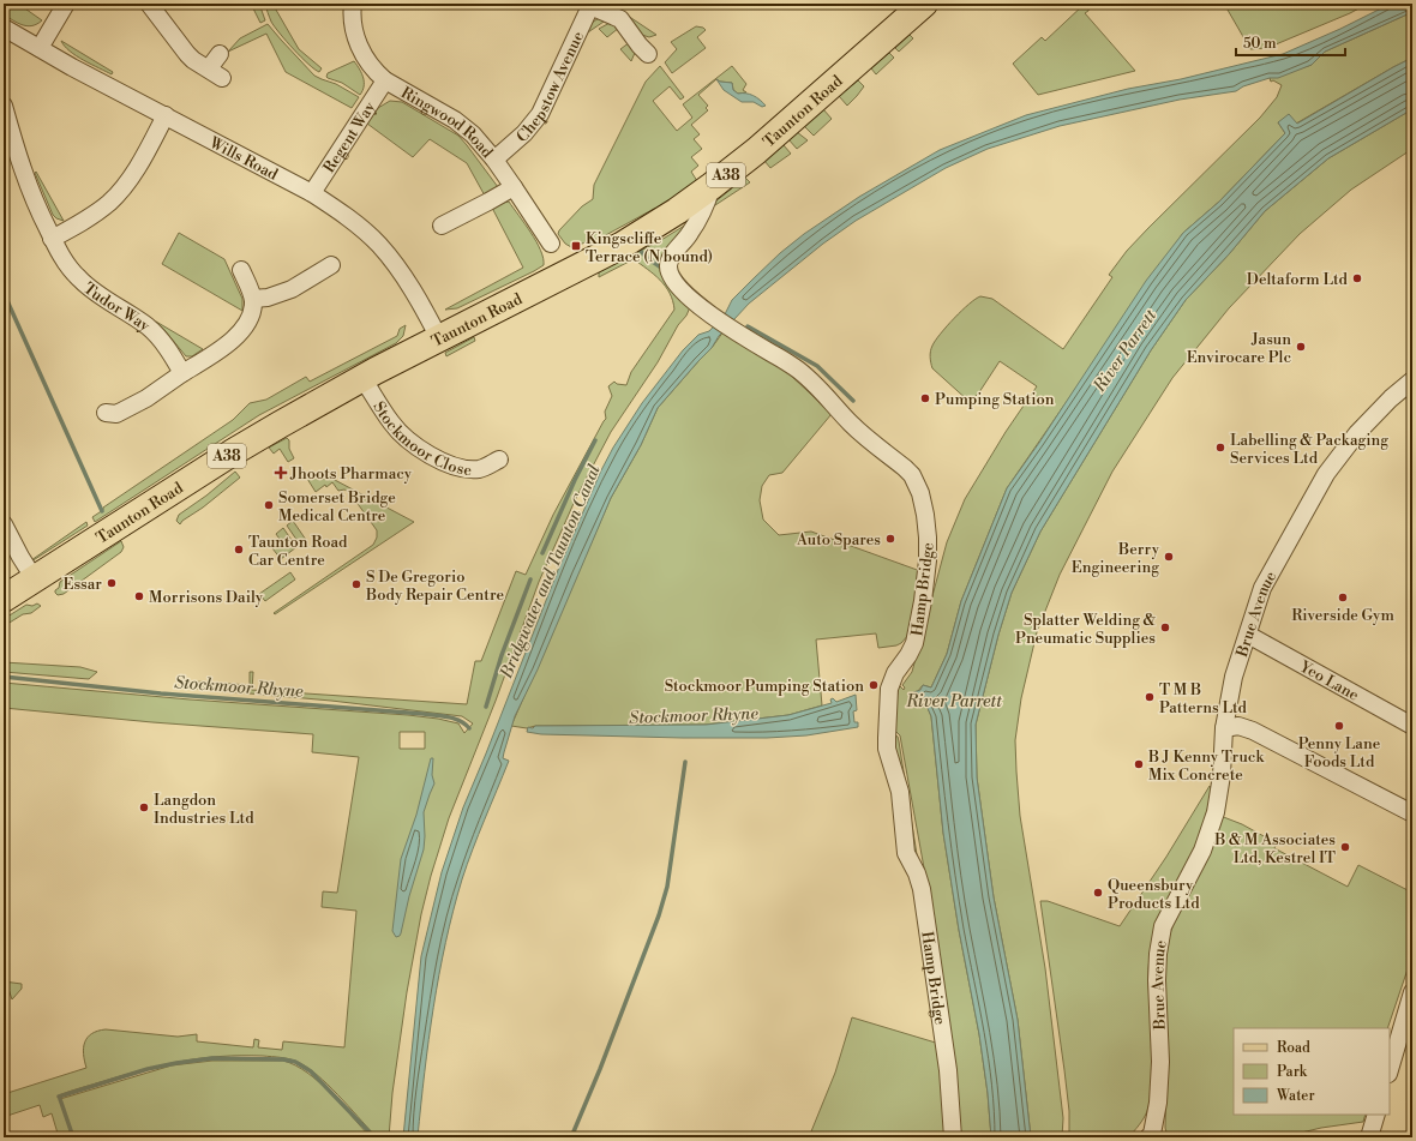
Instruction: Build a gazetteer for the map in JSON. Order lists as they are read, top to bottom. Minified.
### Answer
{"streets":{"main road":["Taunton Road","A38"],"street":["Chepstow Avenue","Ringwood Road","Regent Way","Wills Road","Tudor Way","Stockmoor Close","Hamp Bridge","Brue Avenue","Yeo Lane"]},"crossings":[["Chepstow Avenue","Ringwood Road"],["Taunton Road","Wills Road"],["Taunton Road","Stockmoor Close"],["Taunton Road","Hamp Bridge"],["Ringwood Road","Regent Way"],["Regent Way","Wills Road"],["Brue Avenue","Yeo Lane"]],"water":["River Parrett","Bridgwater and Taunton Canal","Stockmoor Rhyne"],"places":{"transit":["Kingscliffe Terrace (N bound)"],"other":["Deltaform Ltd","Jasun Envirocare Plc","Pumping Station","Labelling & Packaging Services Ltd","Somerset Bridge Medical Centre","Auto Spares","Taunton Road Car Centre","Berry Engineering","Essar","S De Gregorio Body Repair Centre","Morrisons Daily","Riverside Gym","Splatter Welding & Pneumatic Supplies","Stockmoor Pumping Station","T M B Patterns Ltd","Penny Lane Foods Ltd","B J Kenny Truck Mix Concrete","Langdon Industries Ltd","B & M Associates Ltd, Kestrel IT","Queensbury Products Ltd"],"health":["Jhoots Pharmacy"]},"legend":["Road","Park","Water"],"scale_bar":"50 m"}
